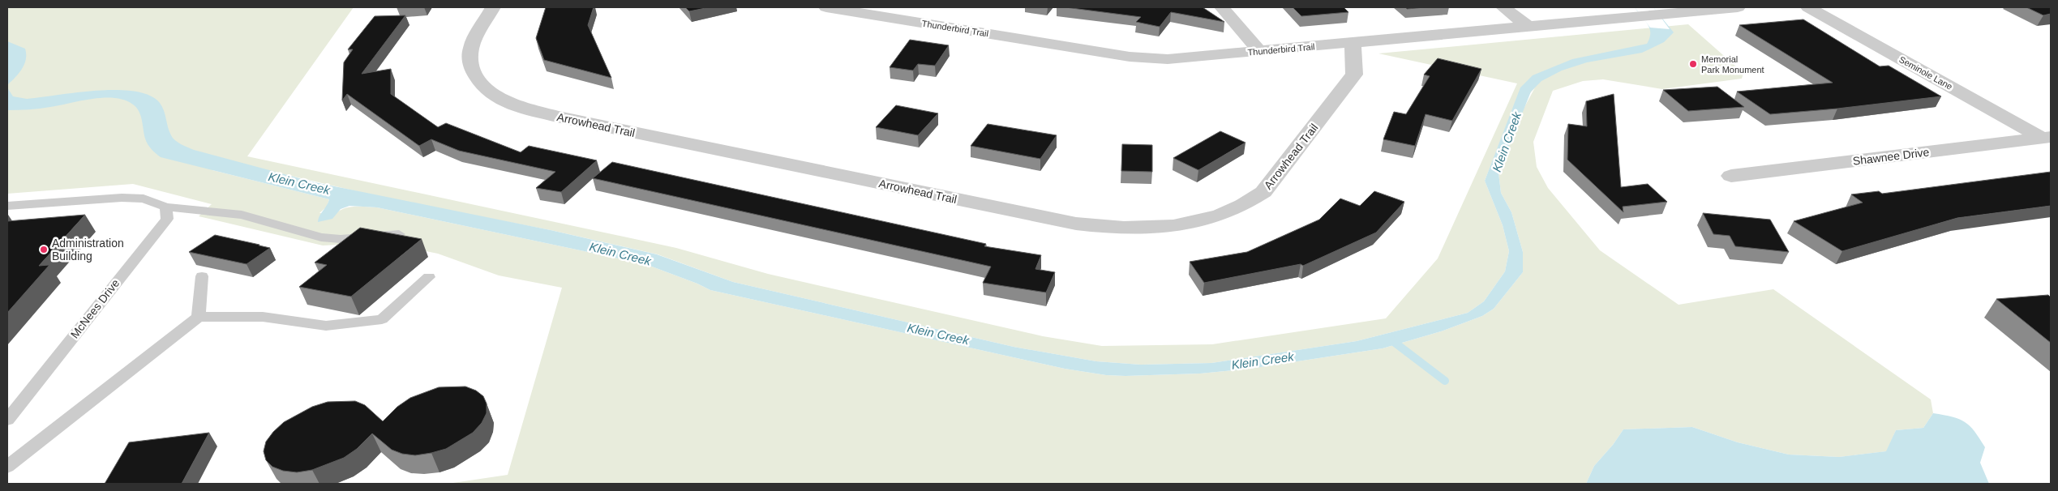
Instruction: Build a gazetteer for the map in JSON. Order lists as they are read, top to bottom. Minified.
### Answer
{"streets":{"street":["Thunderbird Trail","Seminole Lane","Arrowhead Trail","Shawnee Drive"],"lane":["McNees Drive"]},"crossings":[["Thunderbird Trail","Arrowhead Trail"],["Seminole Lane","Shawnee Drive"]],"water":["Klein Creek"],"places":["Memorial Park Monument","Administration Building"]}
